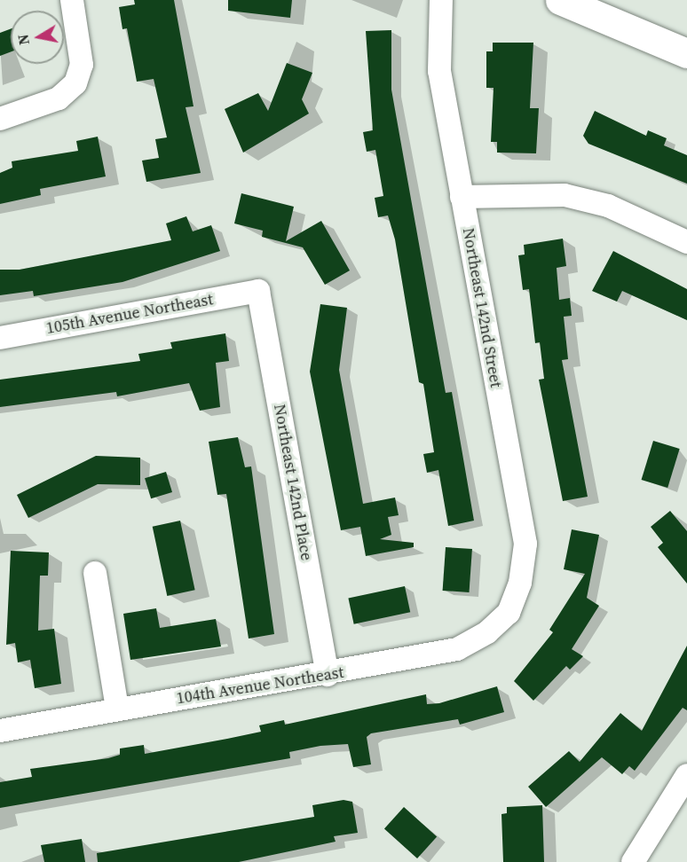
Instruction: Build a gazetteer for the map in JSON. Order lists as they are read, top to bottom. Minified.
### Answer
{"streets":{"street":["Northeast 142nd Street","105th Avenue Northeast","Northeast 142nd Place","104th Avenue Northeast"]},"crossings":[["Northeast 142nd Street","104th Avenue Northeast"],["105th Avenue Northeast","Northeast 142nd Place"],["Northeast 142nd Place","104th Avenue Northeast"]],"north":"left"}
